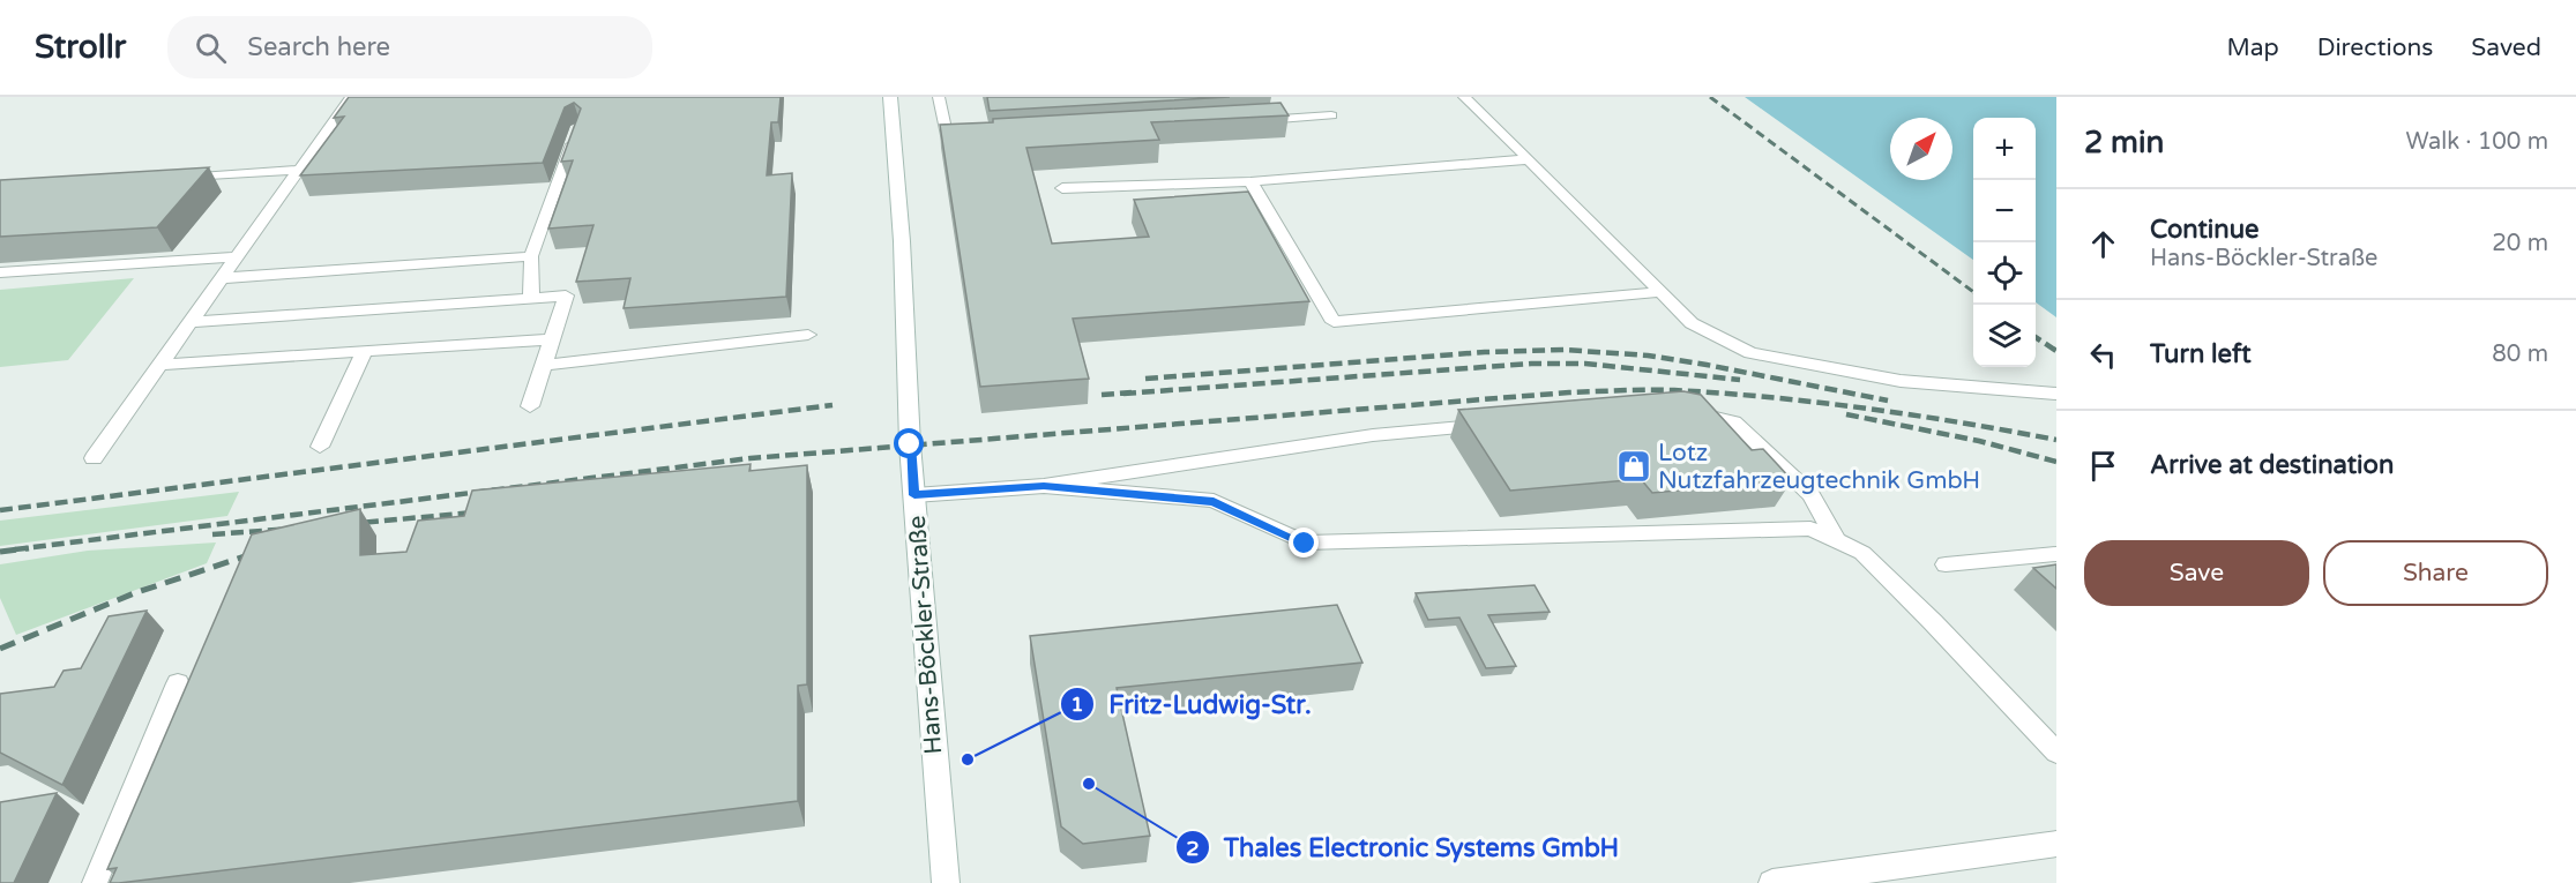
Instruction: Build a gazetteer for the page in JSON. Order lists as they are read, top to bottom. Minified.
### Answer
{"streets":{"main road":["Hans-Böckler-Straße"]},"places":{"shop":["Lotz Nutzfahrzeugtechnik GmbH"],"other":["Fritz-Ludwig-Str.","Thales Electronic Systems GmbH"]},"north":"top right","page":{"header":"Strollr","search":"Search here","nav":["Map","Directions","Saved"],"heading":["2 min","Walk · 100 m"],"map_buttons":["+","−"],"list":[["Continue","Hans-Böckler-Straße","20 m"],["Turn left","80 m"],"Arrive at destination"],"buttons":["Save","Share"]}}
